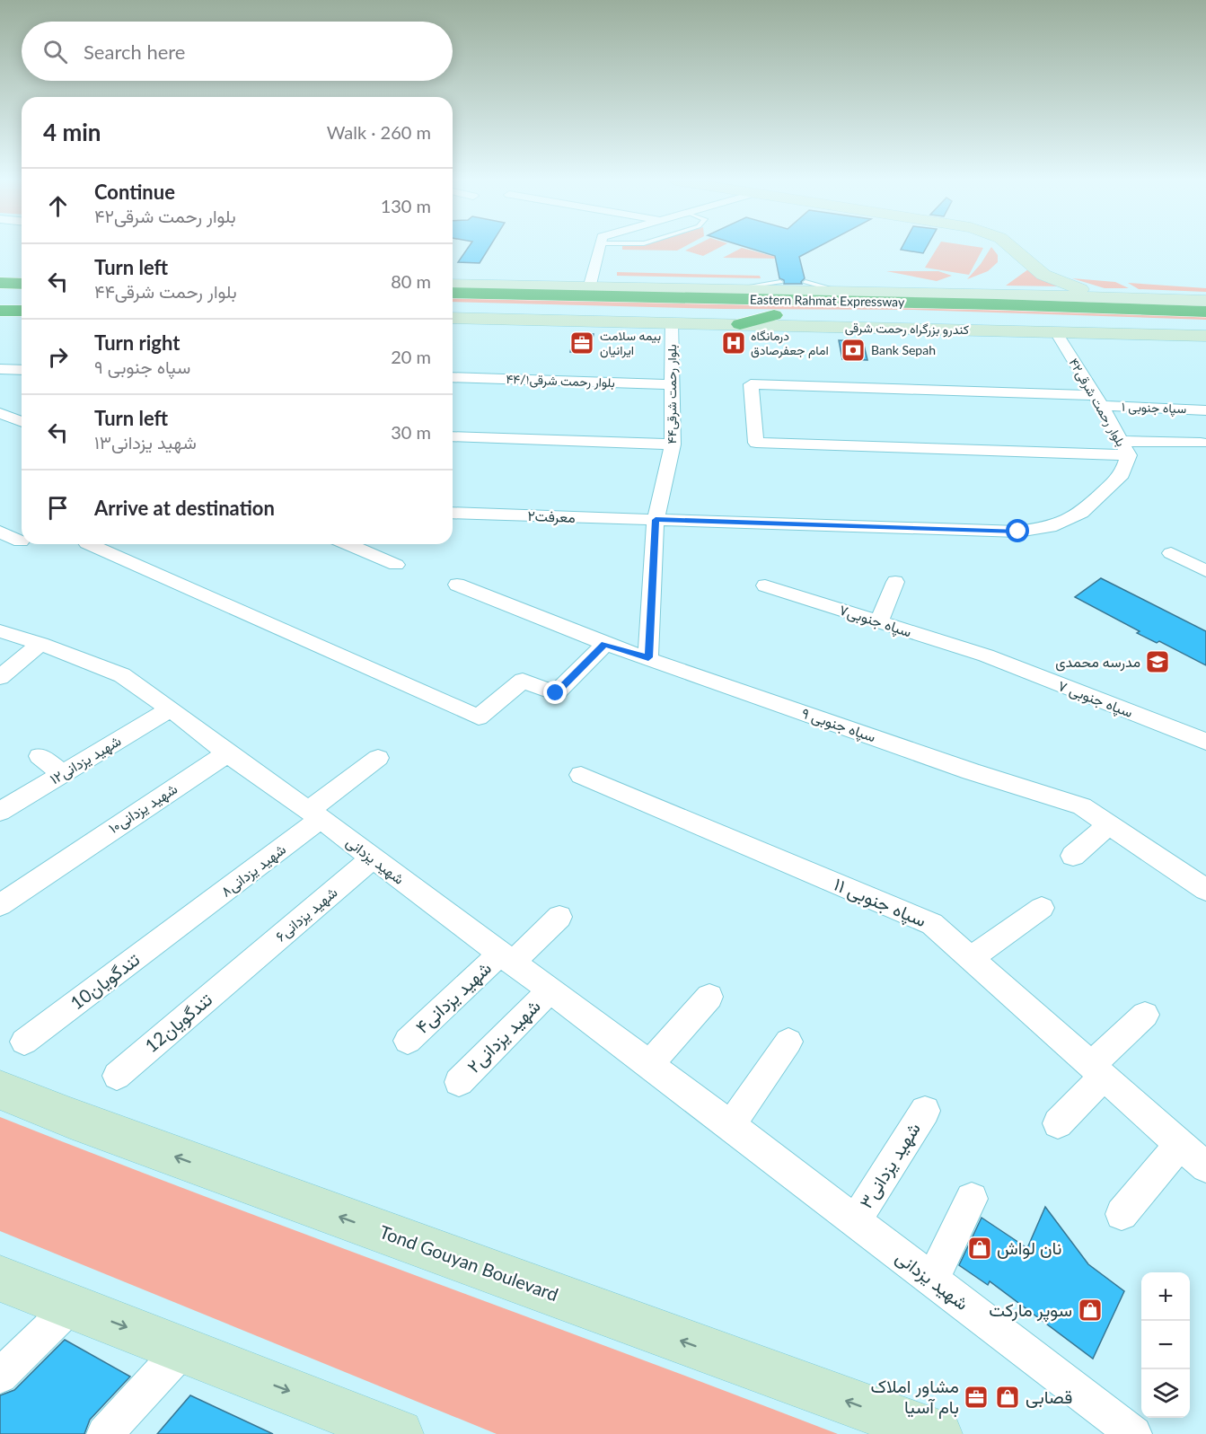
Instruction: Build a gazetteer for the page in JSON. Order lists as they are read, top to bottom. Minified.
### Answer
{"streets":{"highway":["Eastern Rahmat Expressway"],"main road":["کندرو بزرگراه رحمت شرقی","Tond Gouyan Boulevard"],"street":["بلوار رحمت شرقی۴۴/۱","۴۴بلوار رحمت شرقی","بلوار رحمت شرقی۴۲","۱ سپاه جنوبی","معرفت۲","سپاه جنوبی۷","۷ سپاه جنوبی","۹ سپاه جنوبی","شهید یزدانی۱۲","شهید یزدانی۱۰","شهید یزدانی","شهید یزدانی۸","۱۱ سپاه جنوبی","شهید یزدانی۶","10تندگویان","شهید یزدانی۴","12تندگویان","شهید یزدانی۲","شهید یزدانی۳"]},"crossings":[["کندرو بزرگراه رحمت شرقی","۴۴بلوار رحمت شرقی"],["کندرو بزرگراه رحمت شرقی","بلوار رحمت شرقی۴۲"],["بلوار رحمت شرقی۴۴/۱","۴۴بلوار رحمت شرقی"],["۴۴بلوار رحمت شرقی","بلوار رحمت شرقی۴۲"],["۴۴بلوار رحمت شرقی","معرفت۲"],["۴۴بلوار رحمت شرقی","۹ سپاه جنوبی"],["بلوار رحمت شرقی۴۲","۱ سپاه جنوبی"],["بلوار رحمت شرقی۴۲","معرفت۲"],["سپاه جنوبی۷","۷ سپاه جنوبی"],["شهید یزدانی۱۲","شهید یزدانی"],["شهید یزدانی۱۰","شهید یزدانی"],["شهید یزدانی","شهید یزدانی۸"],["شهید یزدانی","شهید یزدانی۶"],["شهید یزدانی","شهید یزدانی۴"],["شهید یزدانی","شهید یزدانی۲"],["شهید یزدانی","شهید یزدانی۳"],["شهید یزدانی۸","10تندگویان"],["شهید یزدانی۶","12تندگویان"]],"places":{"office":["بیمه سلامت ایرانیان","مشاور املاک بام آسیا"],"hospital":["درمانگاه امام جعفرصادق"],"bank":["Bank Sepah"],"school or university":["مدرسه محمدی"],"shop":["نان لواش","سوپر مارکت","قصابی"]},"page":{"search":"Search here","heading":["4 min","Walk · 260 m"],"list":[["Continue","بلوار رحمت شرقی۴۲","130 m"],["Turn left","۴۴بلوار رحمت شرقی","80 m"],["Turn right","۹ سپاه جنوبی","20 m"],["Turn left","شهید یزدانی۱۳","30 m"],"Arrive at destination"],"map_buttons":["+","−"]}}
